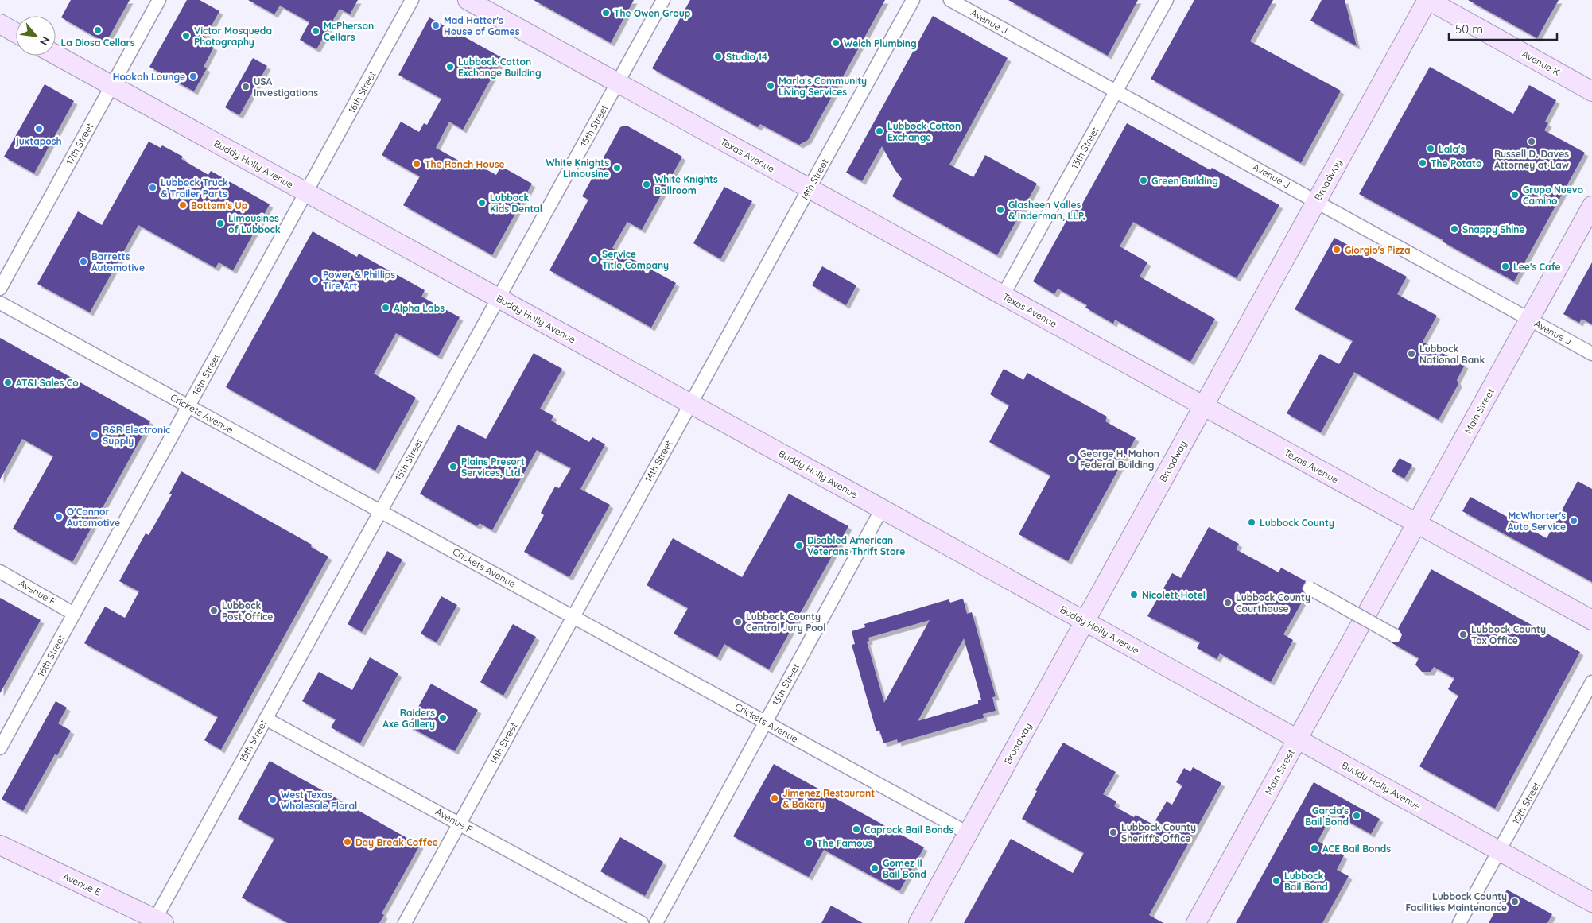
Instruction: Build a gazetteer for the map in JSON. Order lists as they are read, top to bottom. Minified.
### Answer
{"streets":{"main road":["Avenue K","Texas Avenue","Buddy Holly Avenue","Broadway","Main Street","Avenue E"],"street":["Avenue J","16th Street","15th Street","17th Street","13th Street","14th Street","Crickets Avenue","Avenue F","10th Street"]},"crossings":[["Avenue J","13th Street"],["Avenue J","Broadway"],["Avenue J","Main Street"],["Avenue K","Broadway"],["16th Street","Buddy Holly Avenue"],["16th Street","Crickets Avenue"],["16th Street","Avenue F"],["15th Street","Texas Avenue"],["15th Street","Buddy Holly Avenue"],["15th Street","Crickets Avenue"],["15th Street","Avenue F"],["15th Street","Avenue E"],["17th Street","Buddy Holly Avenue"],["13th Street","Texas Avenue"],["13th Street","Buddy Holly Avenue"],["13th Street","Crickets Avenue"],["Texas Avenue","14th Street"],["Texas Avenue","Broadway"],["Texas Avenue","Main Street"],["Buddy Holly Avenue","14th Street"],["Buddy Holly Avenue","Broadway"],["Buddy Holly Avenue","Main Street"],["Buddy Holly Avenue","10th Street"],["14th Street","Crickets Avenue"],["14th Street","Avenue F"],["Broadway","Crickets Avenue"]],"places":["The Owen Group","Mad Hatter's House of Games","La Diosa Cellars","McPherson Cellars","Victor Mosqueda Photography","Welch Plumbing","Studio 14","Lubbock Cotton Exchange Building","Hookah Lounge","Marla's Community Living Services","USA Investigations","juxtaposh","Lubbock Cotton Exchange","Russell D. Daves Attorney at Law","Lala's","The Potato","The Ranch House","White Knights Limousine","Green Building","White Knights Ballroom","Lubbock Truck & Trailer Parts","Grupo Nuevo Camino","Lubbock Kids Dental","Bottom's Up","Glasheen Valles & Inderman, LLP.","Limousines of Lubbock","Snappy Shine","Giorgio's Pizza","Service Title Company","Barretts Automotive","Lee's Cafe","Power & Phillips Tire Art","Alpha Labs","Lubbock National Bank","AT&I Sales Co","R&R Electronic Supply","George H. Mahon Federal Building","Plains Presort Services, Ltd.","O'Connor Automotive","McWhorter's Auto Service","Lubbock County","Disabled American Veterans Thrift Store","Nicolett Hotel","Lubbock County Courthouse","Lubbock Post Office","Lubbock County Central Jury Pool","Lubbock County Tax Office","Raiders Axe Gallery","Jimenez Restaurant & Bakery","West Texas Wholesale Floral","Garcia's Bail Bond","Caprock Bail Bonds","Lubbock County Sheriff's Office","Day Break Coffee","The Famous","ACE Bail Bonds","Gomez II Bail Bond","Lubbock Bail Bond","Lubbock County Facilities Maintenance"],"scale_bar":"50 m","north":"bottom right"}
